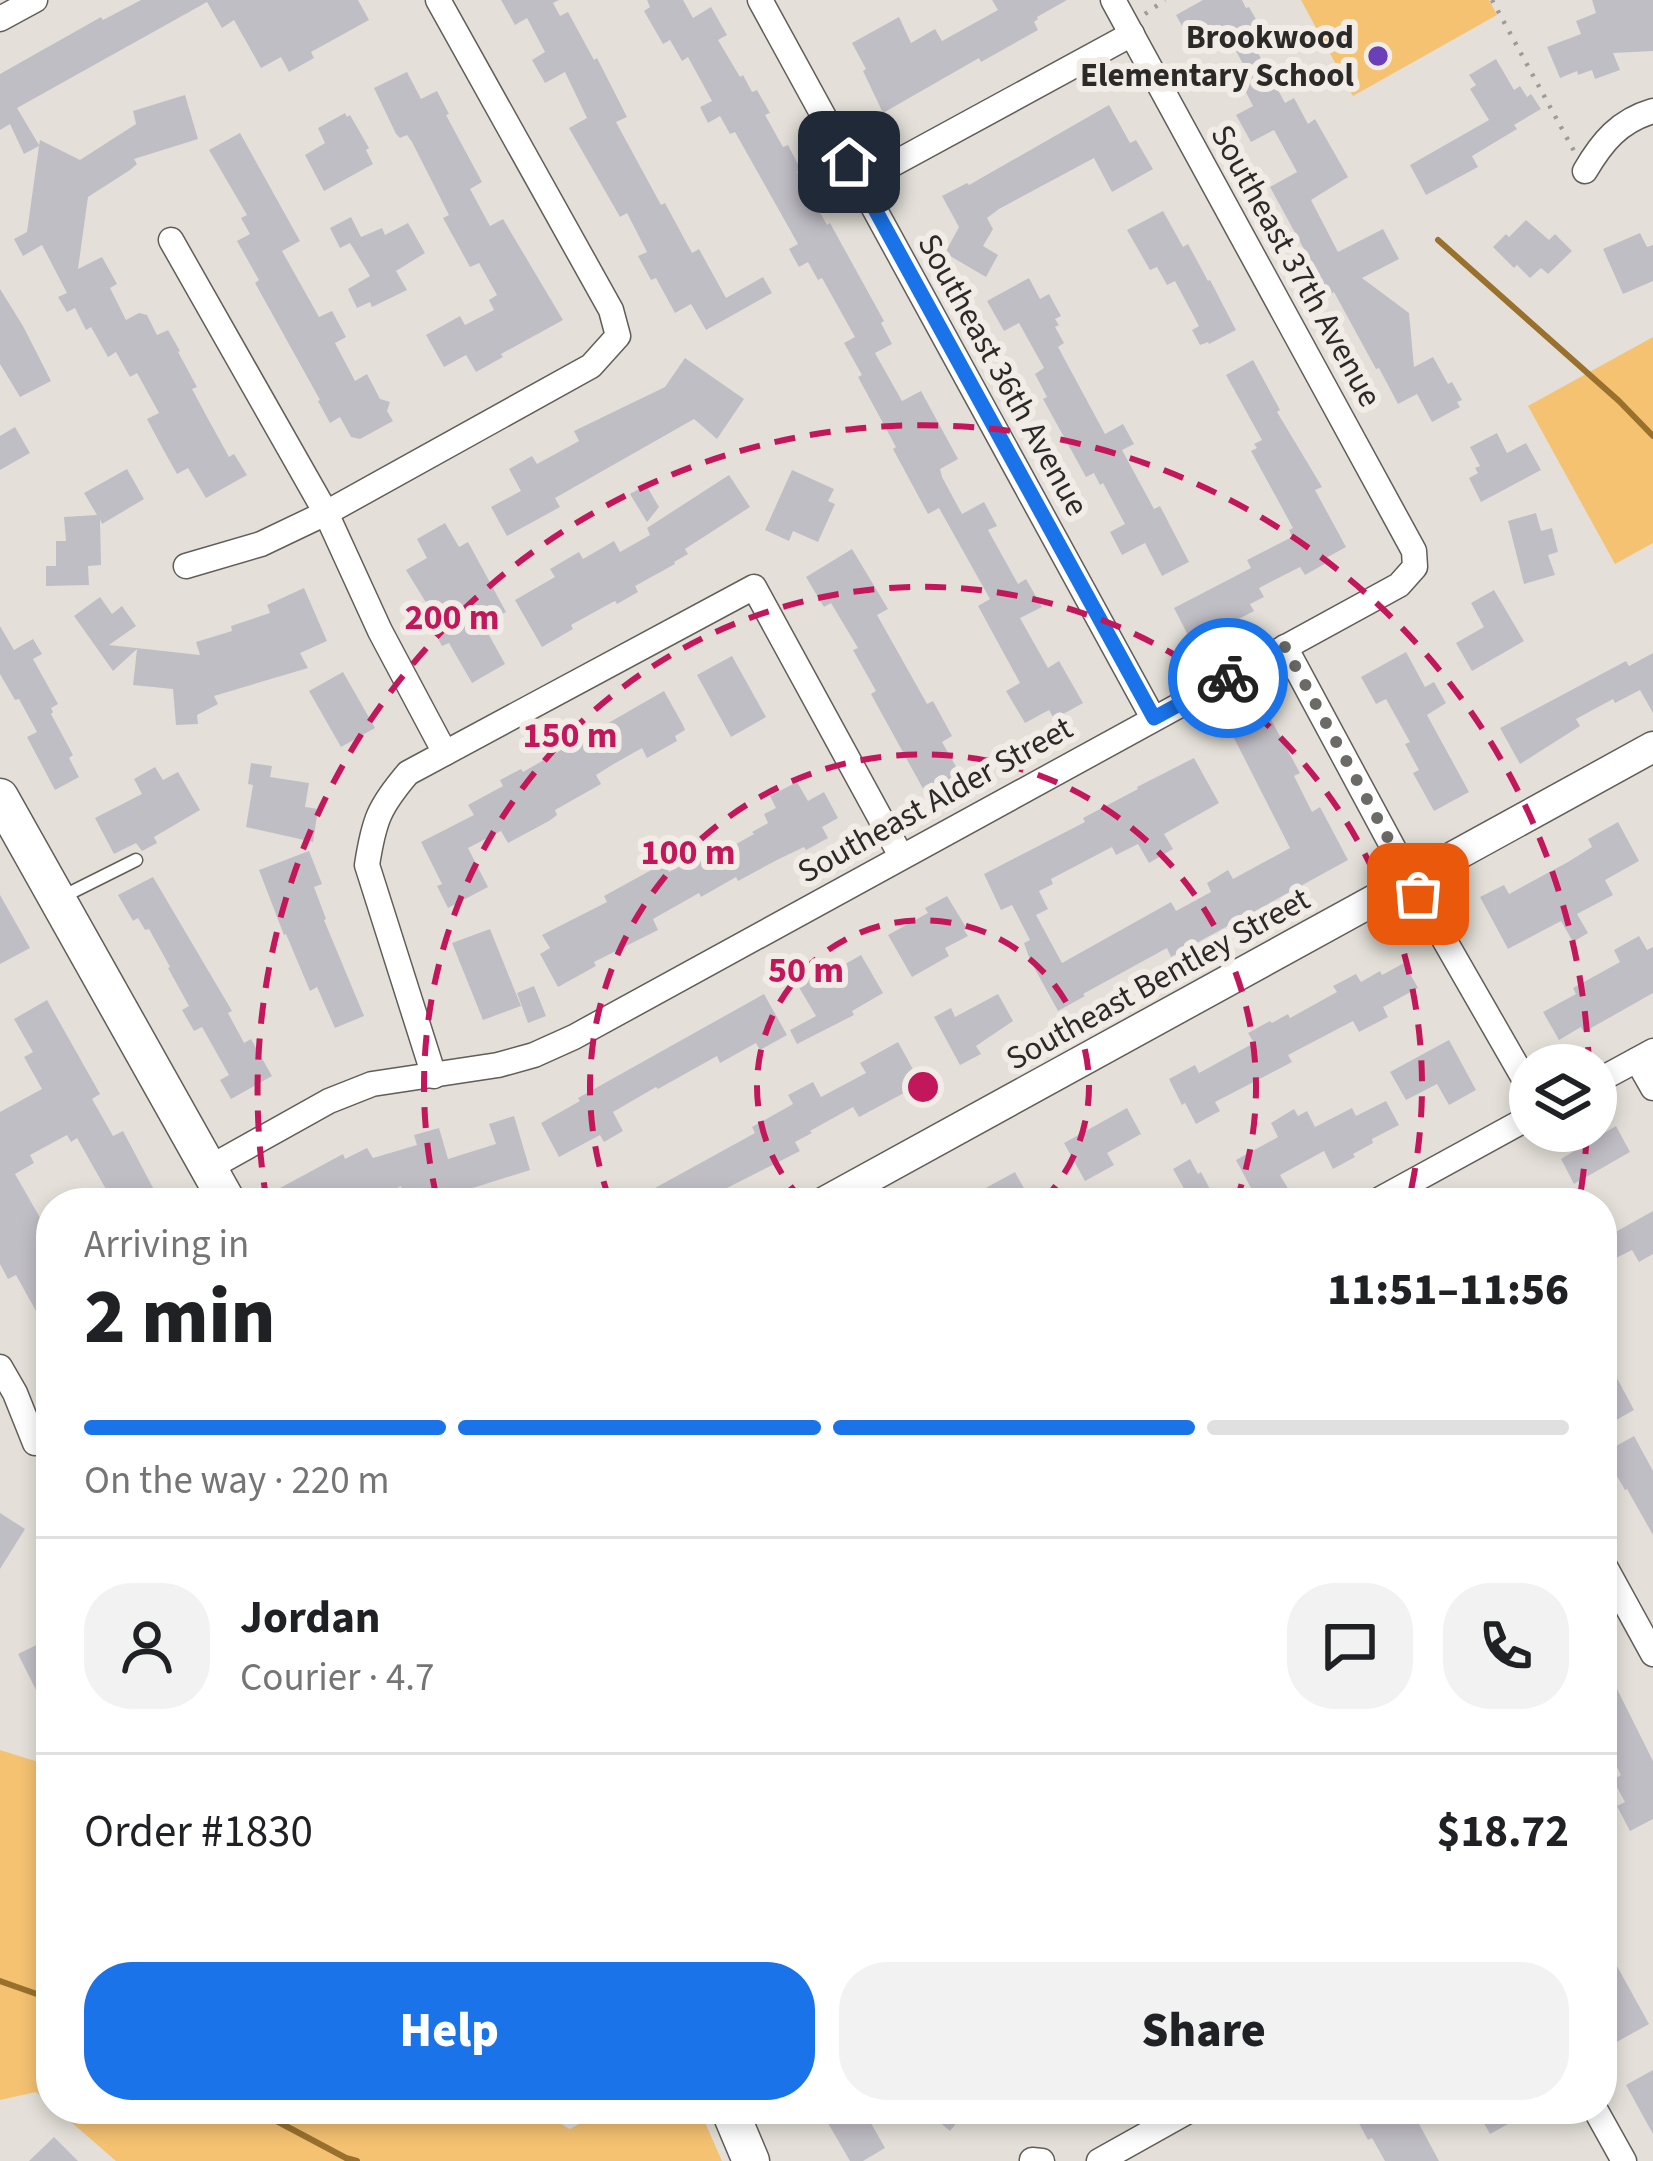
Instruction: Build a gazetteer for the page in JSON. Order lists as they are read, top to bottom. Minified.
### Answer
{"streets":{"street":["Southeast 37th Avenue","Southeast 36th Avenue","Southeast Alder Street","Southeast Bentley Street"]},"crossings":[["Southeast 37th Avenue","Southeast Alder Street"],["Southeast 36th Avenue","Southeast Alder Street"]],"places":["Brookwood Elementary School"],"page":{"heading":["2 min","Arriving in","11:51–11:56"],"panel":["Jordan","Courier · 4.7","Order #1830","$18.72"],"bar":"On the way · 220 m","buttons":["Help","Share"]},"rings":["200 m","150 m","100 m","50 m"]}
